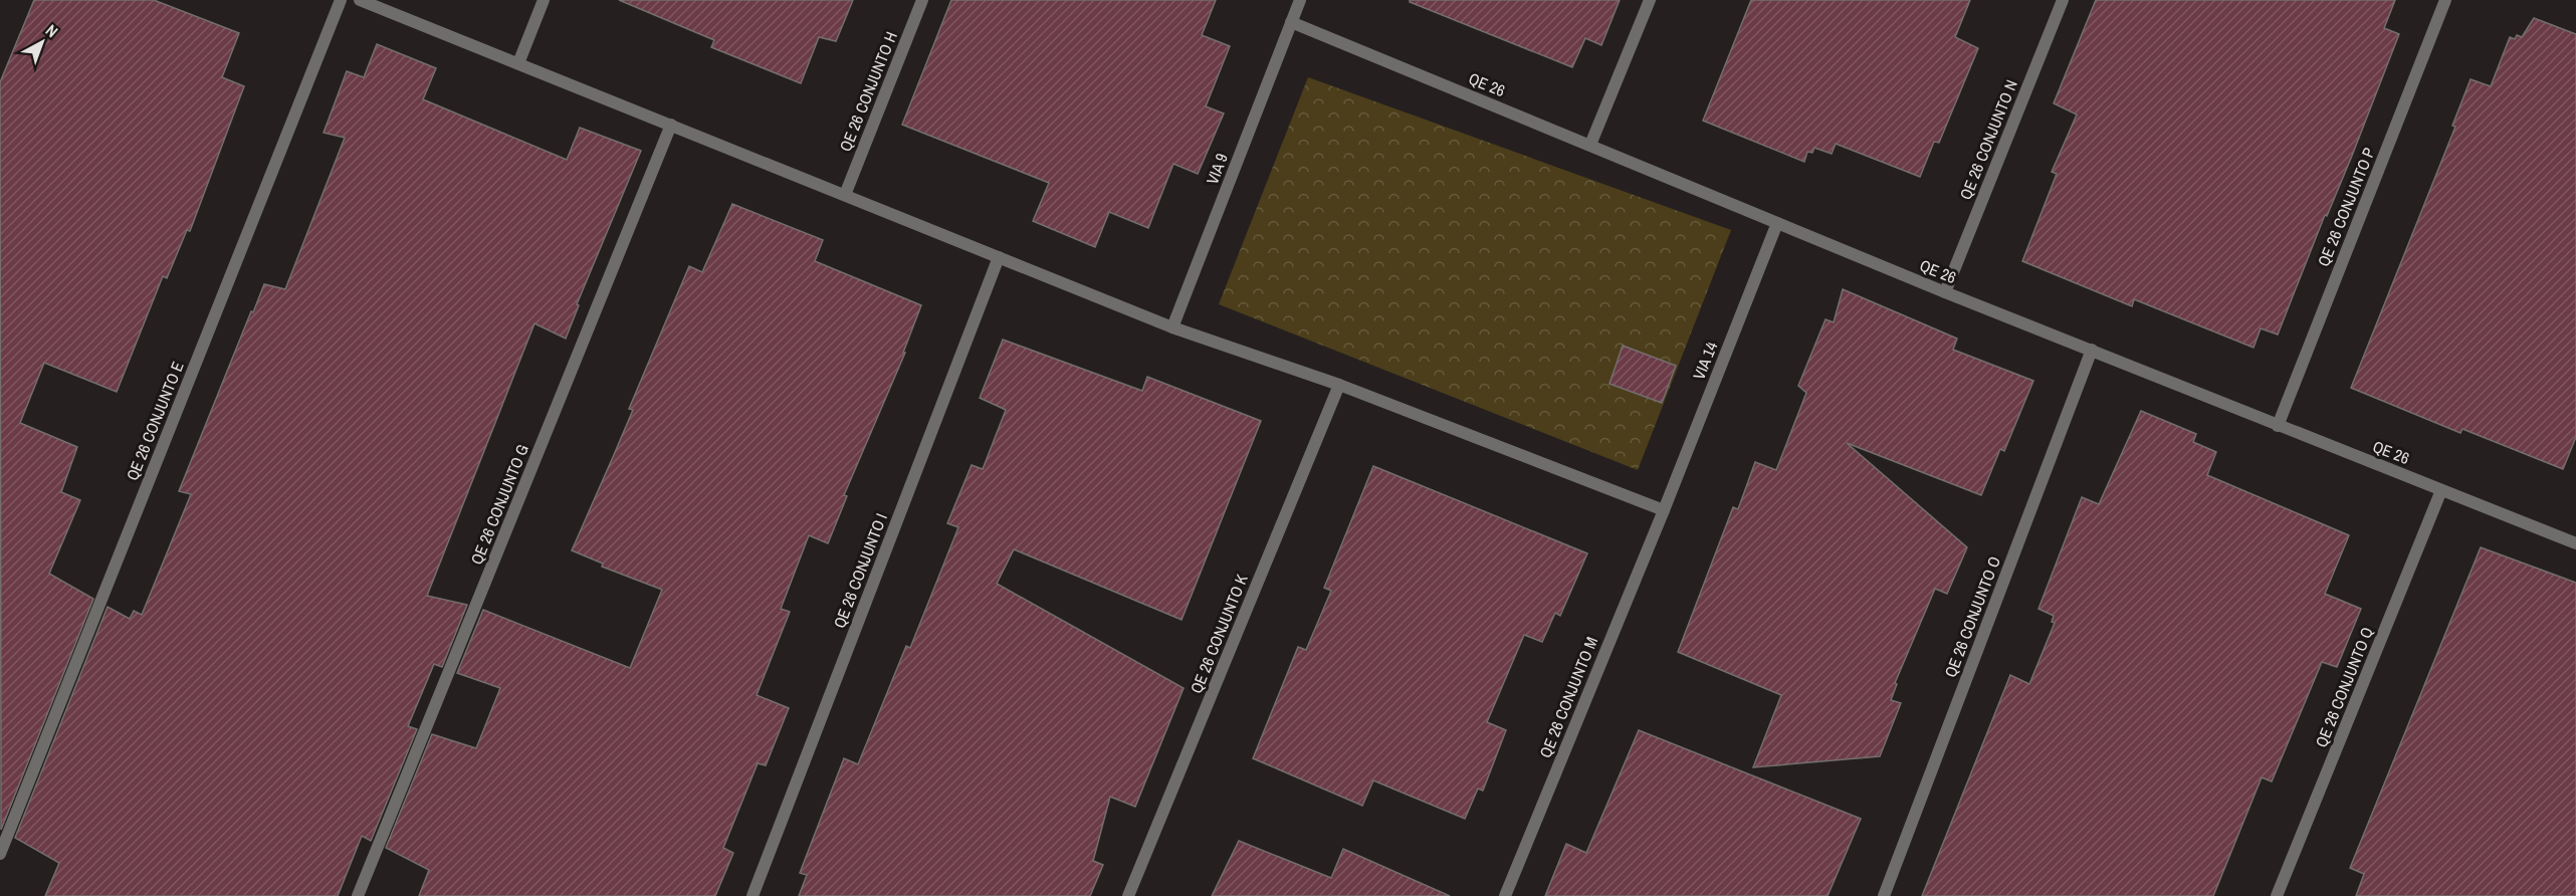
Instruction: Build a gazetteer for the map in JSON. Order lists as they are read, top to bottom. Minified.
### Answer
{"streets":{"street":["QE 26","QE 26 CONJUNTO H","QE 26 CONJUNTO N","VIA 9","QE 26 CONJUNTO P","VIA 14","QE 26 CONJUNTO E","QE 26 CONJUNTO G","QE 26 CONJUNTO I","QE 26 CONJUNTO O","QE 26 CONJUNTO K","QE 26 CONJUNTO Q","QE 26 CONJUNTO M"]},"crossings":[["QE 26","QE 26 CONJUNTO N"],["QE 26","VIA 9"],["QE 26","QE 26 CONJUNTO P"],["QE 26","VIA 14"],["QE 26","QE 26 CONJUNTO O"],["QE 26","QE 26 CONJUNTO Q"],["VIA 14","QE 26 CONJUNTO M"]],"north":"top right"}
